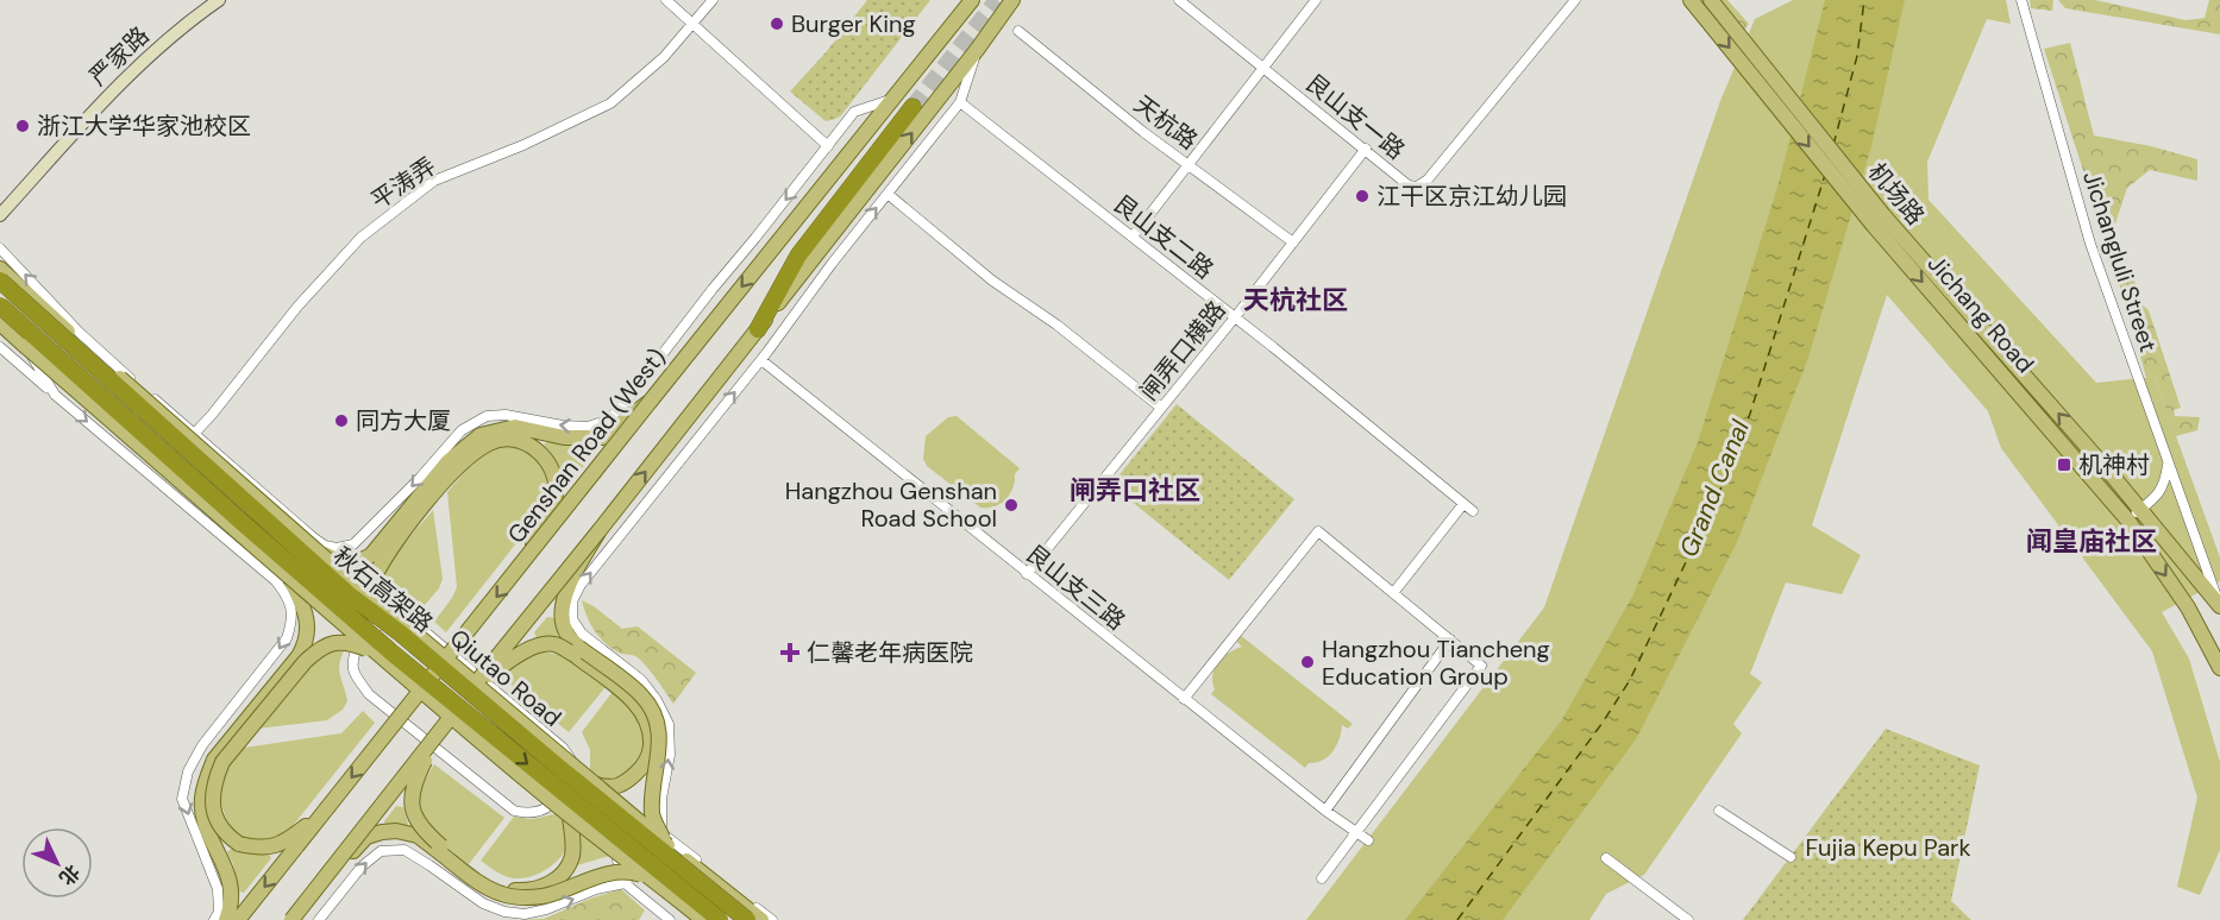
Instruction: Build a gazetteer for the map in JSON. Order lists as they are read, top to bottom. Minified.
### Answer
{"streets":{"highway":["秋石高架路"],"main road":["机场路","Jichang Road","Genshan Road (West)","Qiutao Road"],"street":["严家路","艮山支一路","天杭路","平涛弄","艮山支二路","Jichangluli Street","闸弄口横路","艮山支三路"]},"crossings":[["艮山支一路","闸弄口横路"],["天杭路","闸弄口横路"],["机场路","Jichangluli Street"],["机场路","Jichang Road"],["艮山支二路","闸弄口横路"],["闸弄口横路","艮山支三路"]],"one_way":["机场路","Jichang Road"],"districts":["天杭社区","闸弄口社区","闻皇庙社区"],"water":["Grand Canal"],"parks":["Fujia Kepu Park"],"places":{"other":["Burger King","浙江大学华家池校区","江干区京江幼儿园","同方大厦","Hangzhou Genshan Road School","Hangzhou Tiancheng Education Group"],"transit":["机神村"],"health":["仁馨老年病医院"]},"north":"bottom right"}
